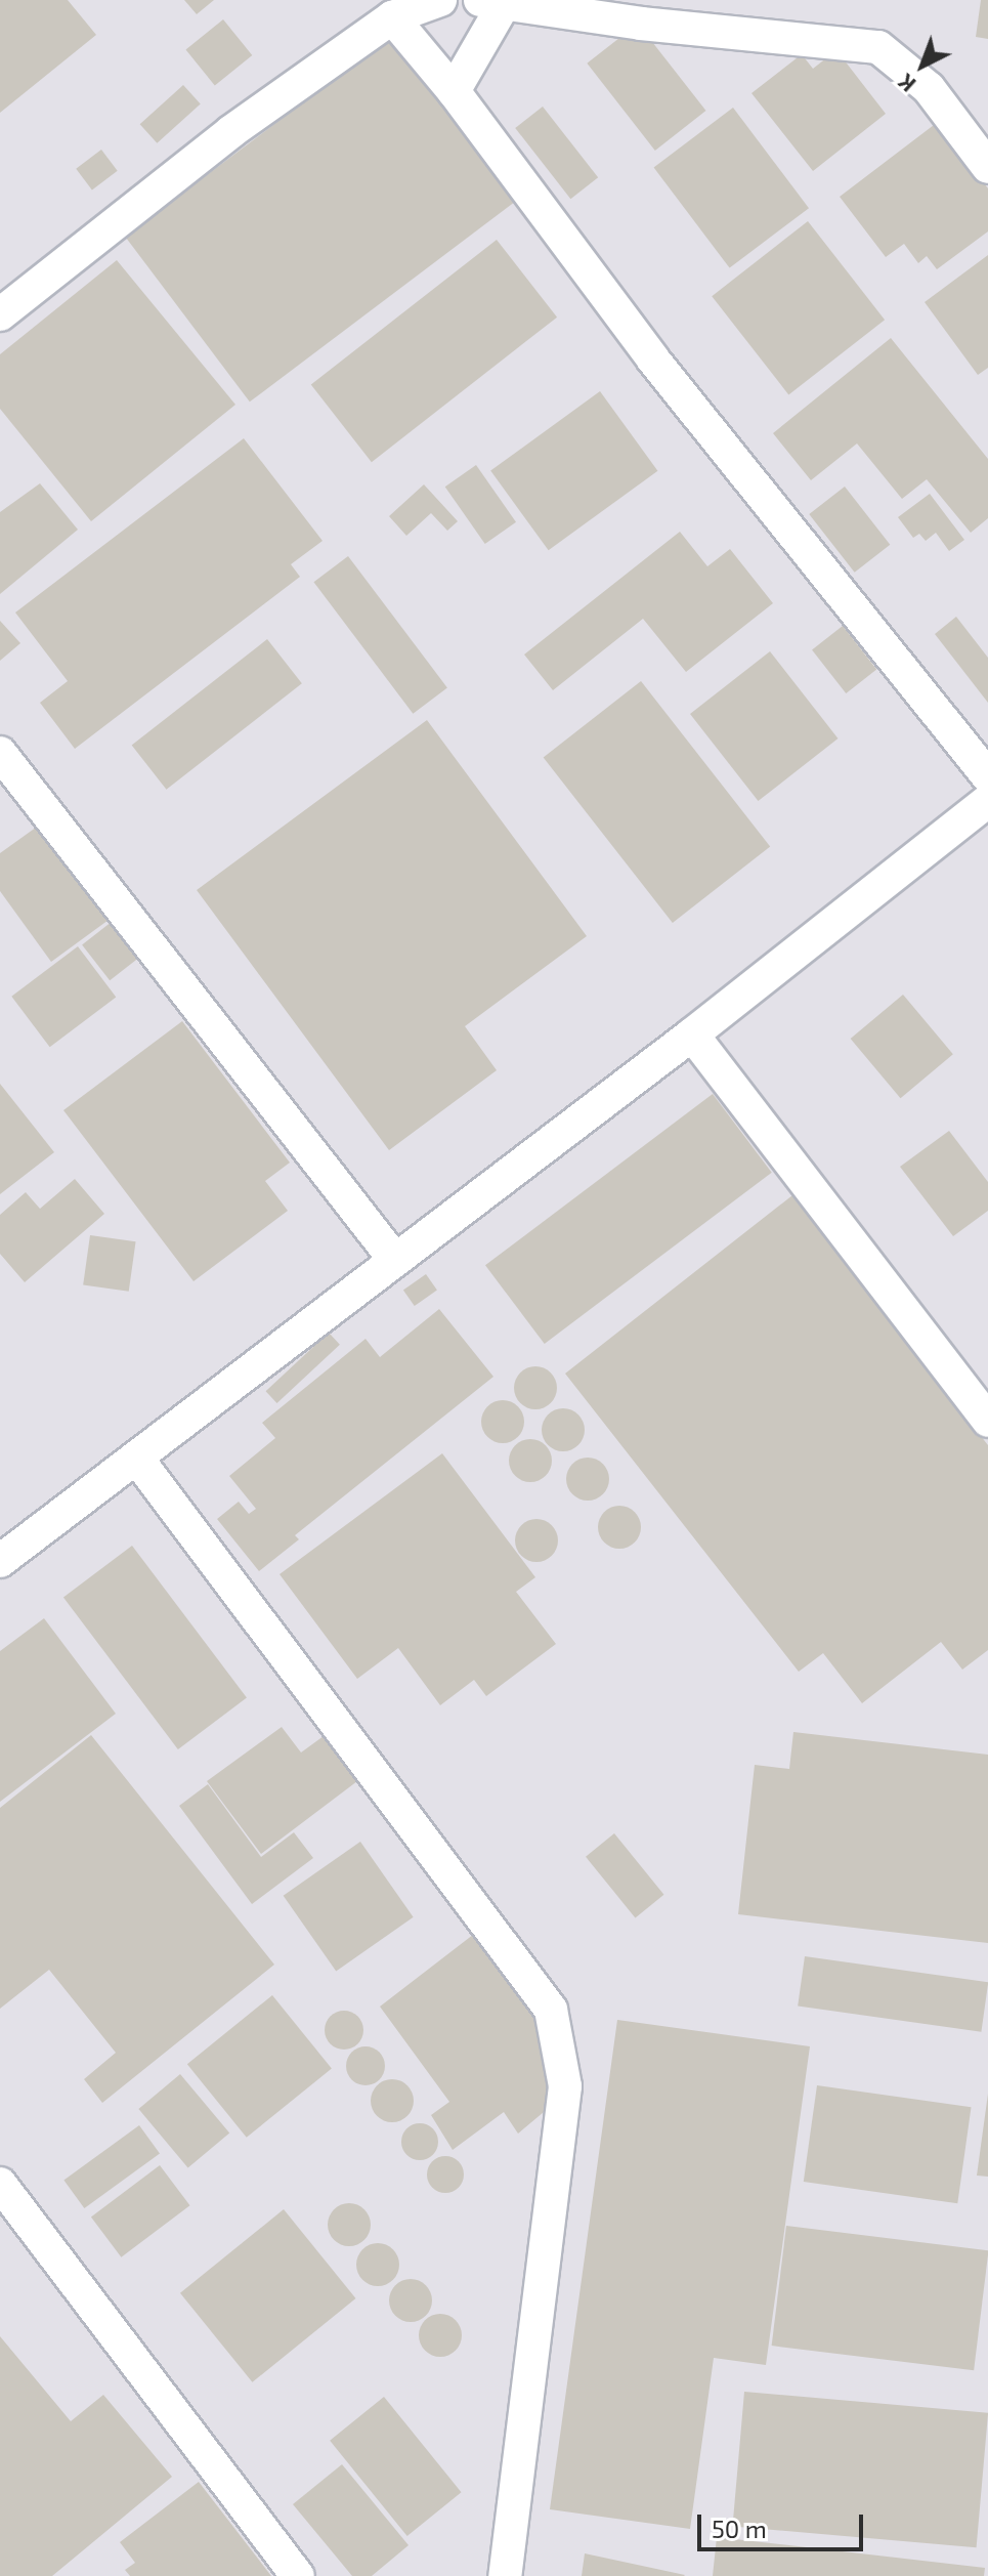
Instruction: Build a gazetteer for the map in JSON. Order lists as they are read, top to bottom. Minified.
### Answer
{"scale_bar":"50 m","north":"bottom left"}
